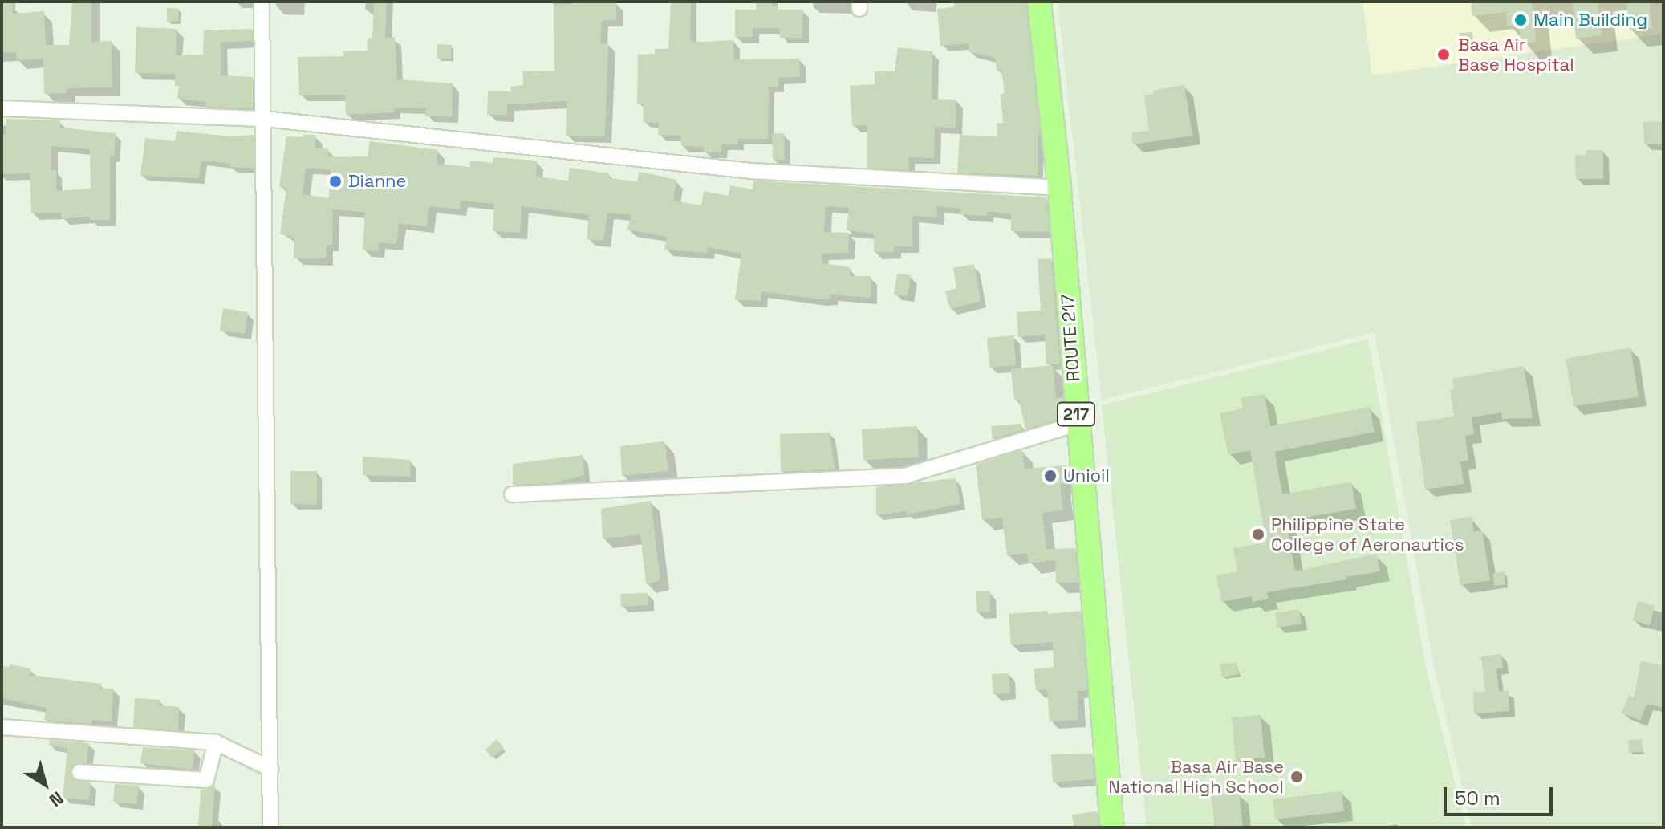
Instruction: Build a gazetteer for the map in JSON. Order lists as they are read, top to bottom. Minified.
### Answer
{"streets":{"main road":["ROUTE 217","217"]},"places":["Main Building","Basa Air Base Hospital","Dianne","Unioil","Philippine State College of Aeronautics","Basa Air Base National High School"],"scale_bar":"50 m","north":"bottom right"}
